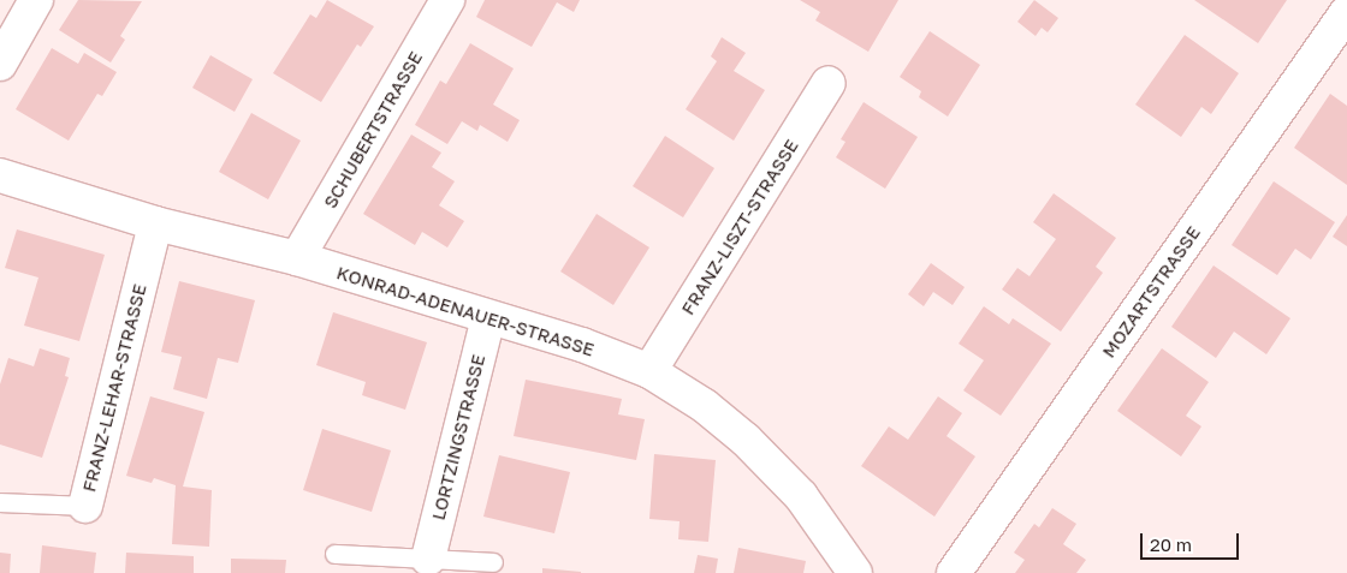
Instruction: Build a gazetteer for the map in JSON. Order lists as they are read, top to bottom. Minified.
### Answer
{"streets":{"street":["SCHUBERTSTRASSE","FRANZ-LISZT-STRASSE","MOZARTSTRASSE","KONRAD-ADENAUER-STRASSE","FRANZ-LEHAR-STRASSE","LORTZINGSTRASSE"]},"crossings":[["SCHUBERTSTRASSE","KONRAD-ADENAUER-STRASSE"],["FRANZ-LISZT-STRASSE","KONRAD-ADENAUER-STRASSE"],["KONRAD-ADENAUER-STRASSE","FRANZ-LEHAR-STRASSE"],["KONRAD-ADENAUER-STRASSE","LORTZINGSTRASSE"]],"scale_bar":"20 m"}
